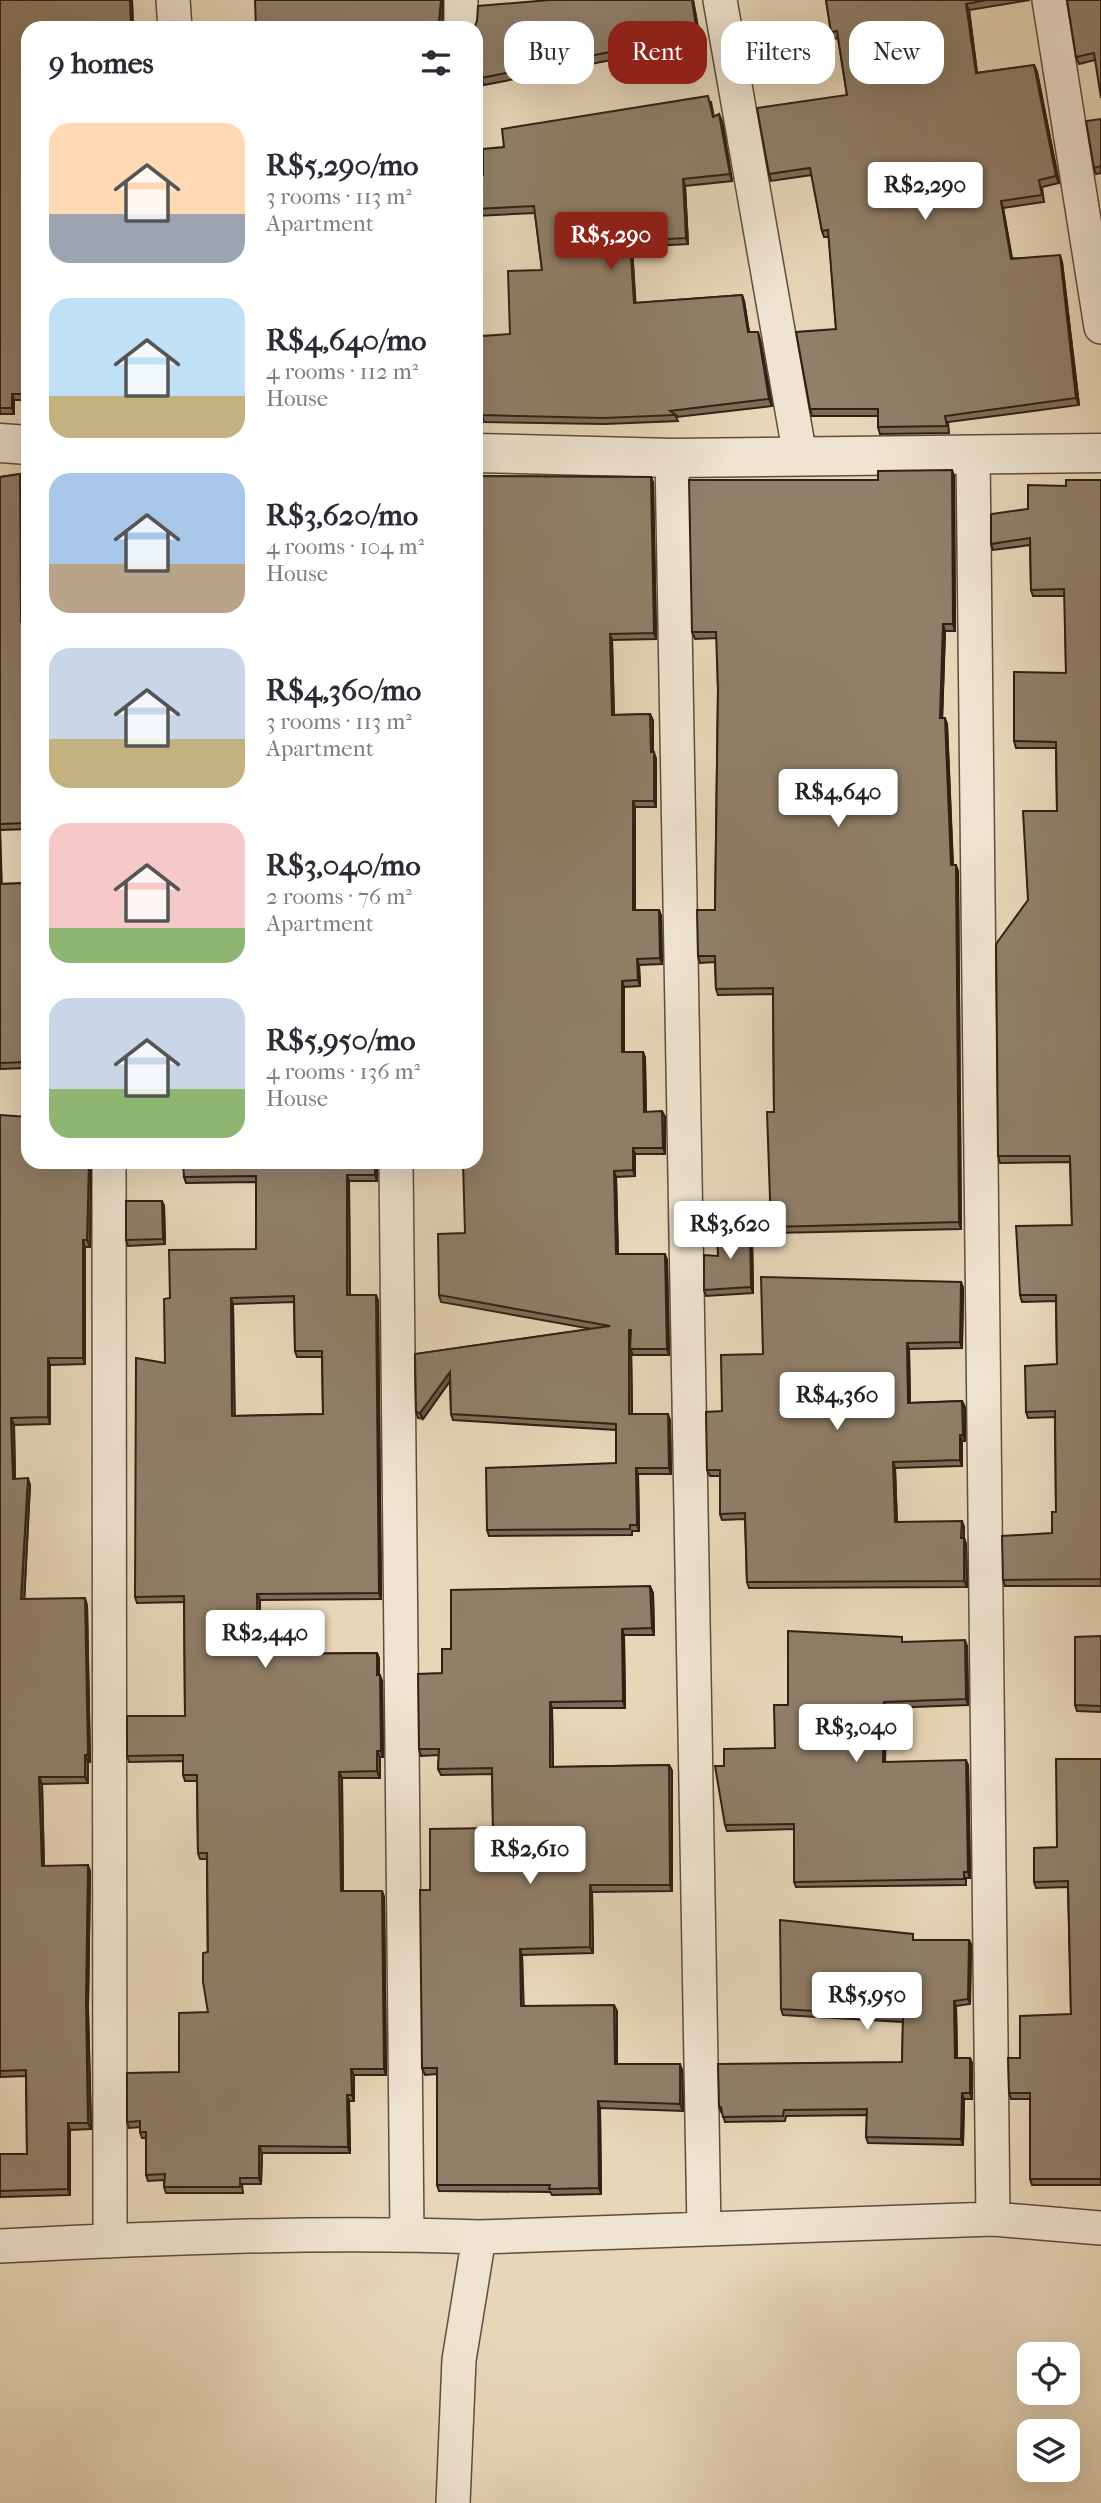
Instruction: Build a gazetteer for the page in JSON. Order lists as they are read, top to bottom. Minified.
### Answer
{"page":{"chip":["Buy","Rent","Filters","New"],"heading":"9 homes","list":[{"name":"R$5,290/mo","note":"3 rooms · 113 m² · Apartment"},{"name":"R$4,640/mo","note":"4 rooms · 112 m² · House"},{"name":"R$3,620/mo","note":"4 rooms · 104 m² · House"},{"name":"R$4,360/mo","note":"3 rooms · 113 m² · Apartment"},{"name":"R$3,040/mo","note":"2 rooms · 76 m² · Apartment"},{"name":"R$5,950/mo","note":"4 rooms · 136 m² · House"}],"price":["R$2,290","R$5,290","R$4,640","R$3,620","R$4,360","R$2,440","R$3,040","R$2,610","R$5,950"]}}
